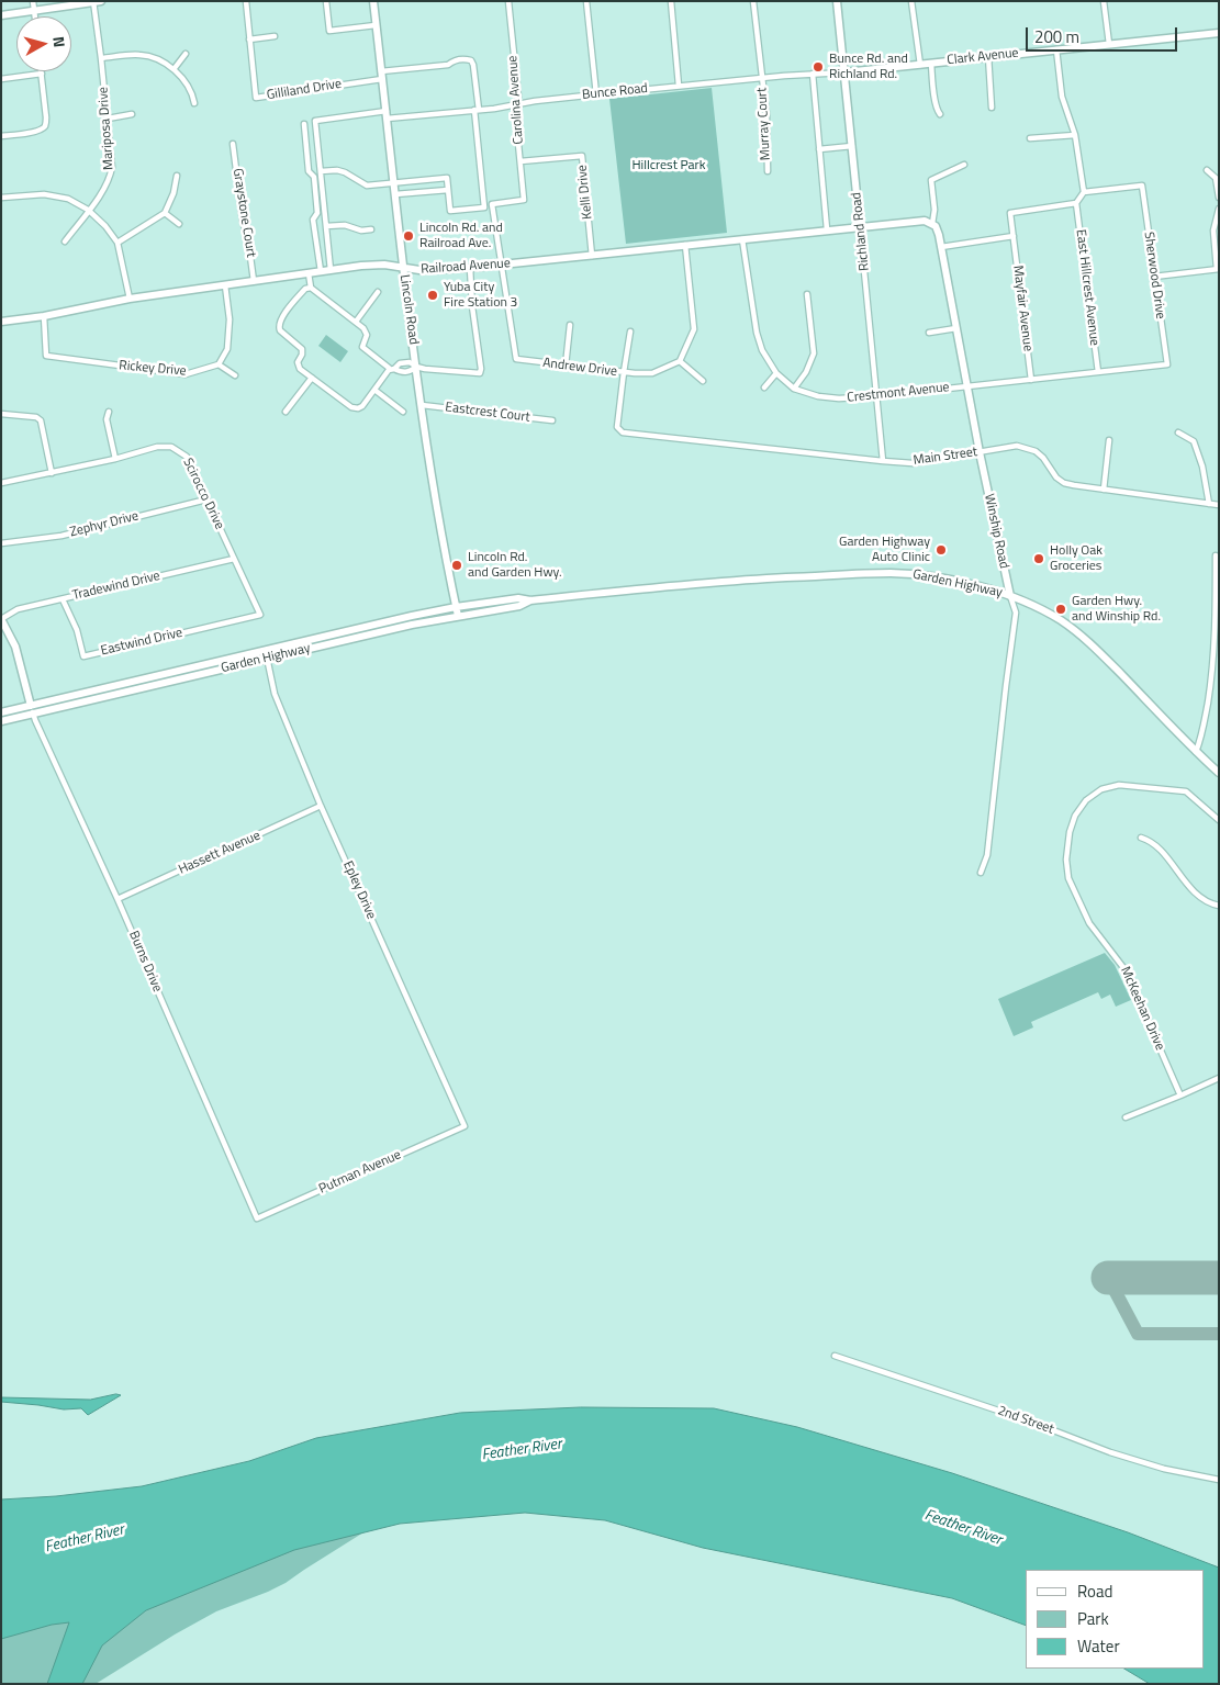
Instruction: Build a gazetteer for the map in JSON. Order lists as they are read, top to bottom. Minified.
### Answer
{"streets":{"main road":["Clark Avenue","Richland Road","Railroad Avenue","Lincoln Road","Winship Road","Garden Highway"],"street":["Gilliland Drive","Bunce Road","Carolina Avenue","Murray Court","Mariposa Drive","Kelli Drive","Graystone Court","Sherwood Drive","East Hillcrest Avenue","Mayfair Avenue","Andrew Drive","Rickey Drive","Crestmont Avenue","Eastcrest Court","Main Street","Scirocco Drive","Zephyr Drive","Tradewind Drive","Eastwind Drive","Hassett Avenue","Epley Drive","Burns Drive","McKeehan Drive","Putman Avenue","2nd Street"]},"crossings":[["Clark Avenue","Bunce Road"],["Clark Avenue","Richland Road"],["Gilliland Drive","Lincoln Road"],["Bunce Road","Carolina Avenue"],["Bunce Road","Murray Court"],["Bunce Road","Richland Road"],["Bunce Road","Lincoln Road"],["Carolina Avenue","Kelli Drive"],["Carolina Avenue","Andrew Drive"],["Kelli Drive","Railroad Avenue"],["Graystone Court","Railroad Avenue"],["Richland Road","Railroad Avenue"],["Richland Road","Crestmont Avenue"],["Richland Road","Main Street"],["Railroad Avenue","Lincoln Road"],["Railroad Avenue","Andrew Drive"],["Railroad Avenue","Rickey Drive"],["Railroad Avenue","Crestmont Avenue"],["Railroad Avenue","Winship Road"],["Sherwood Drive","Crestmont Avenue"],["East Hillcrest Avenue","Mayfair Avenue"],["East Hillcrest Avenue","Crestmont Avenue"],["Mayfair Avenue","Crestmont Avenue"],["Lincoln Road","Eastcrest Court"],["Lincoln Road","Garden Highway"],["Andrew Drive","Main Street"],["Crestmont Avenue","Winship Road"],["Main Street","Winship Road"],["Scirocco Drive","Zephyr Drive"],["Scirocco Drive","Tradewind Drive"],["Scirocco Drive","Eastwind Drive"],["Winship Road","Garden Highway"],["Garden Highway","Epley Drive"],["Garden Highway","Burns Drive"],["Tradewind Drive","Eastwind Drive"],["Hassett Avenue","Epley Drive"],["Hassett Avenue","Burns Drive"],["Epley Drive","Putman Avenue"],["Burns Drive","Putman Avenue"]],"water":["Feather River"],"parks":["Hillcrest Park"],"places":["Bunce Rd. and Richland Rd.","Lincoln Rd. and Railroad Ave.","Yuba City Fire Station 3","Garden Highway Auto Clinic","Holly Oak Groceries","Lincoln Rd. and Garden Hwy.","Garden Hwy. and Winship Rd."],"legend":["Road","Park","Water"],"scale_bar":"200 m","north":"right"}
